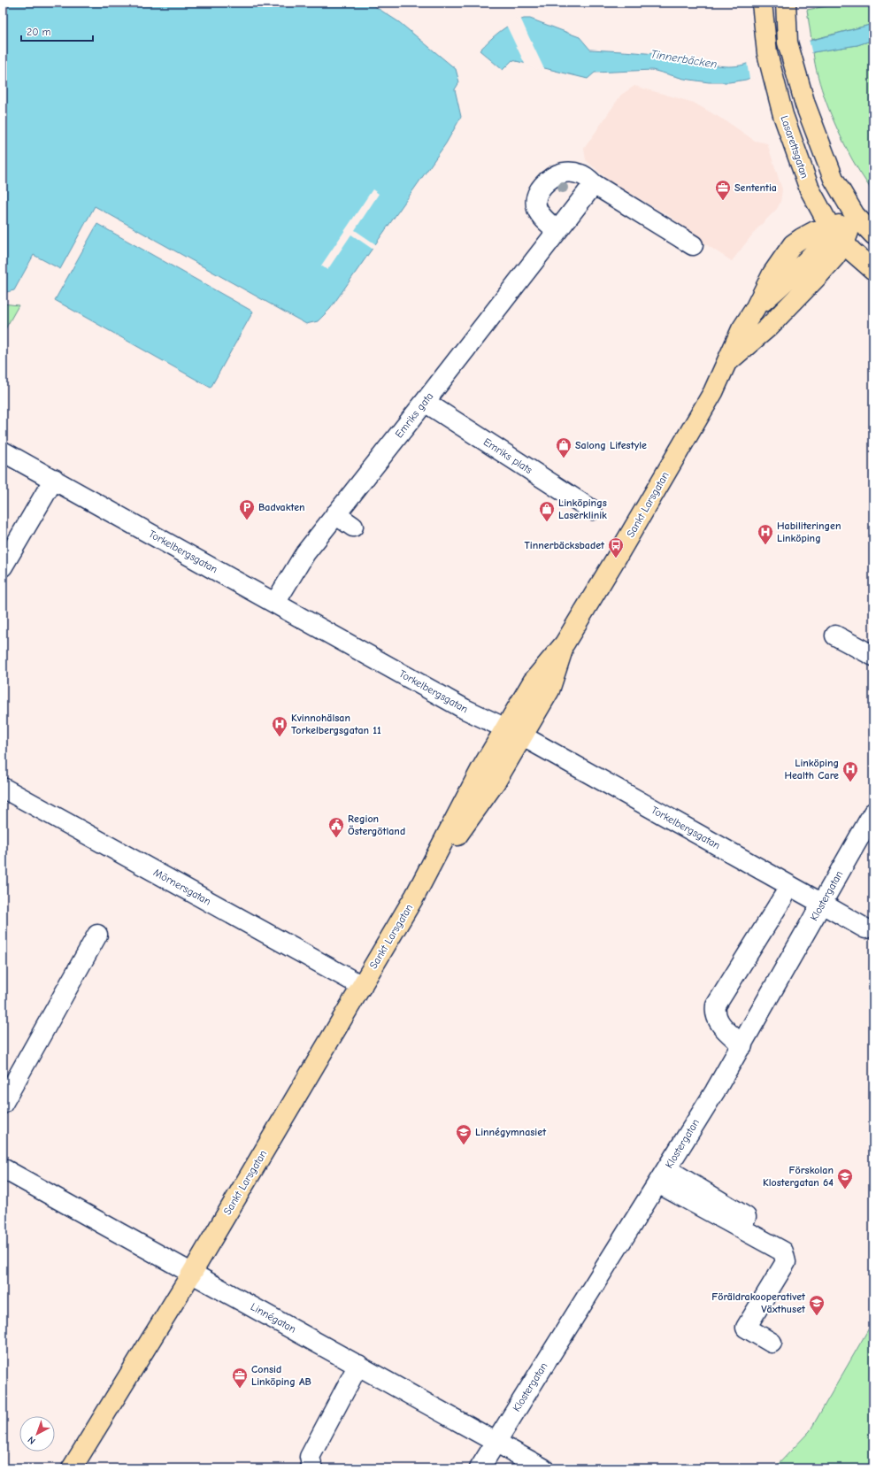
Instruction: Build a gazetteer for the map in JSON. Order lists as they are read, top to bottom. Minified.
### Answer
{"streets":{"main road":["Lasarettsgatan","Sankt Larsgatan"],"street":["Emriks gata","Emriks plats","Torkelbergsgatan","Mörnersgatan","Klostergatan","Linnégatan"]},"crossings":[["Lasarettsgatan","Sankt Larsgatan"],["Emriks gata","Emriks plats"],["Emriks gata","Torkelbergsgatan"],["Sankt Larsgatan","Torkelbergsgatan"],["Sankt Larsgatan","Mörnersgatan"],["Sankt Larsgatan","Linnégatan"],["Torkelbergsgatan","Klostergatan"],["Klostergatan","Linnégatan"]],"water":["Tinnerbäcken"],"places":{"office":["Sententia","Consid Linköping AB"],"shop":["Salong Lifestyle","Linköpings Laserklinik"],"parking":["Badvakten"],"hospital":["Habiliteringen Linköping","Kvinnohälsan Torkelbergsgatan 11","Linköping Health Care"],"bus stop":["Tinnerbäcksbadet"],"public building":["Region Östergötland"],"school or university":["Linnégymnasiet","Förskolan Klostergatan 64","Föräldrakooperativet Växthuset"]},"scale_bar":"20 m","north":"bottom left"}
